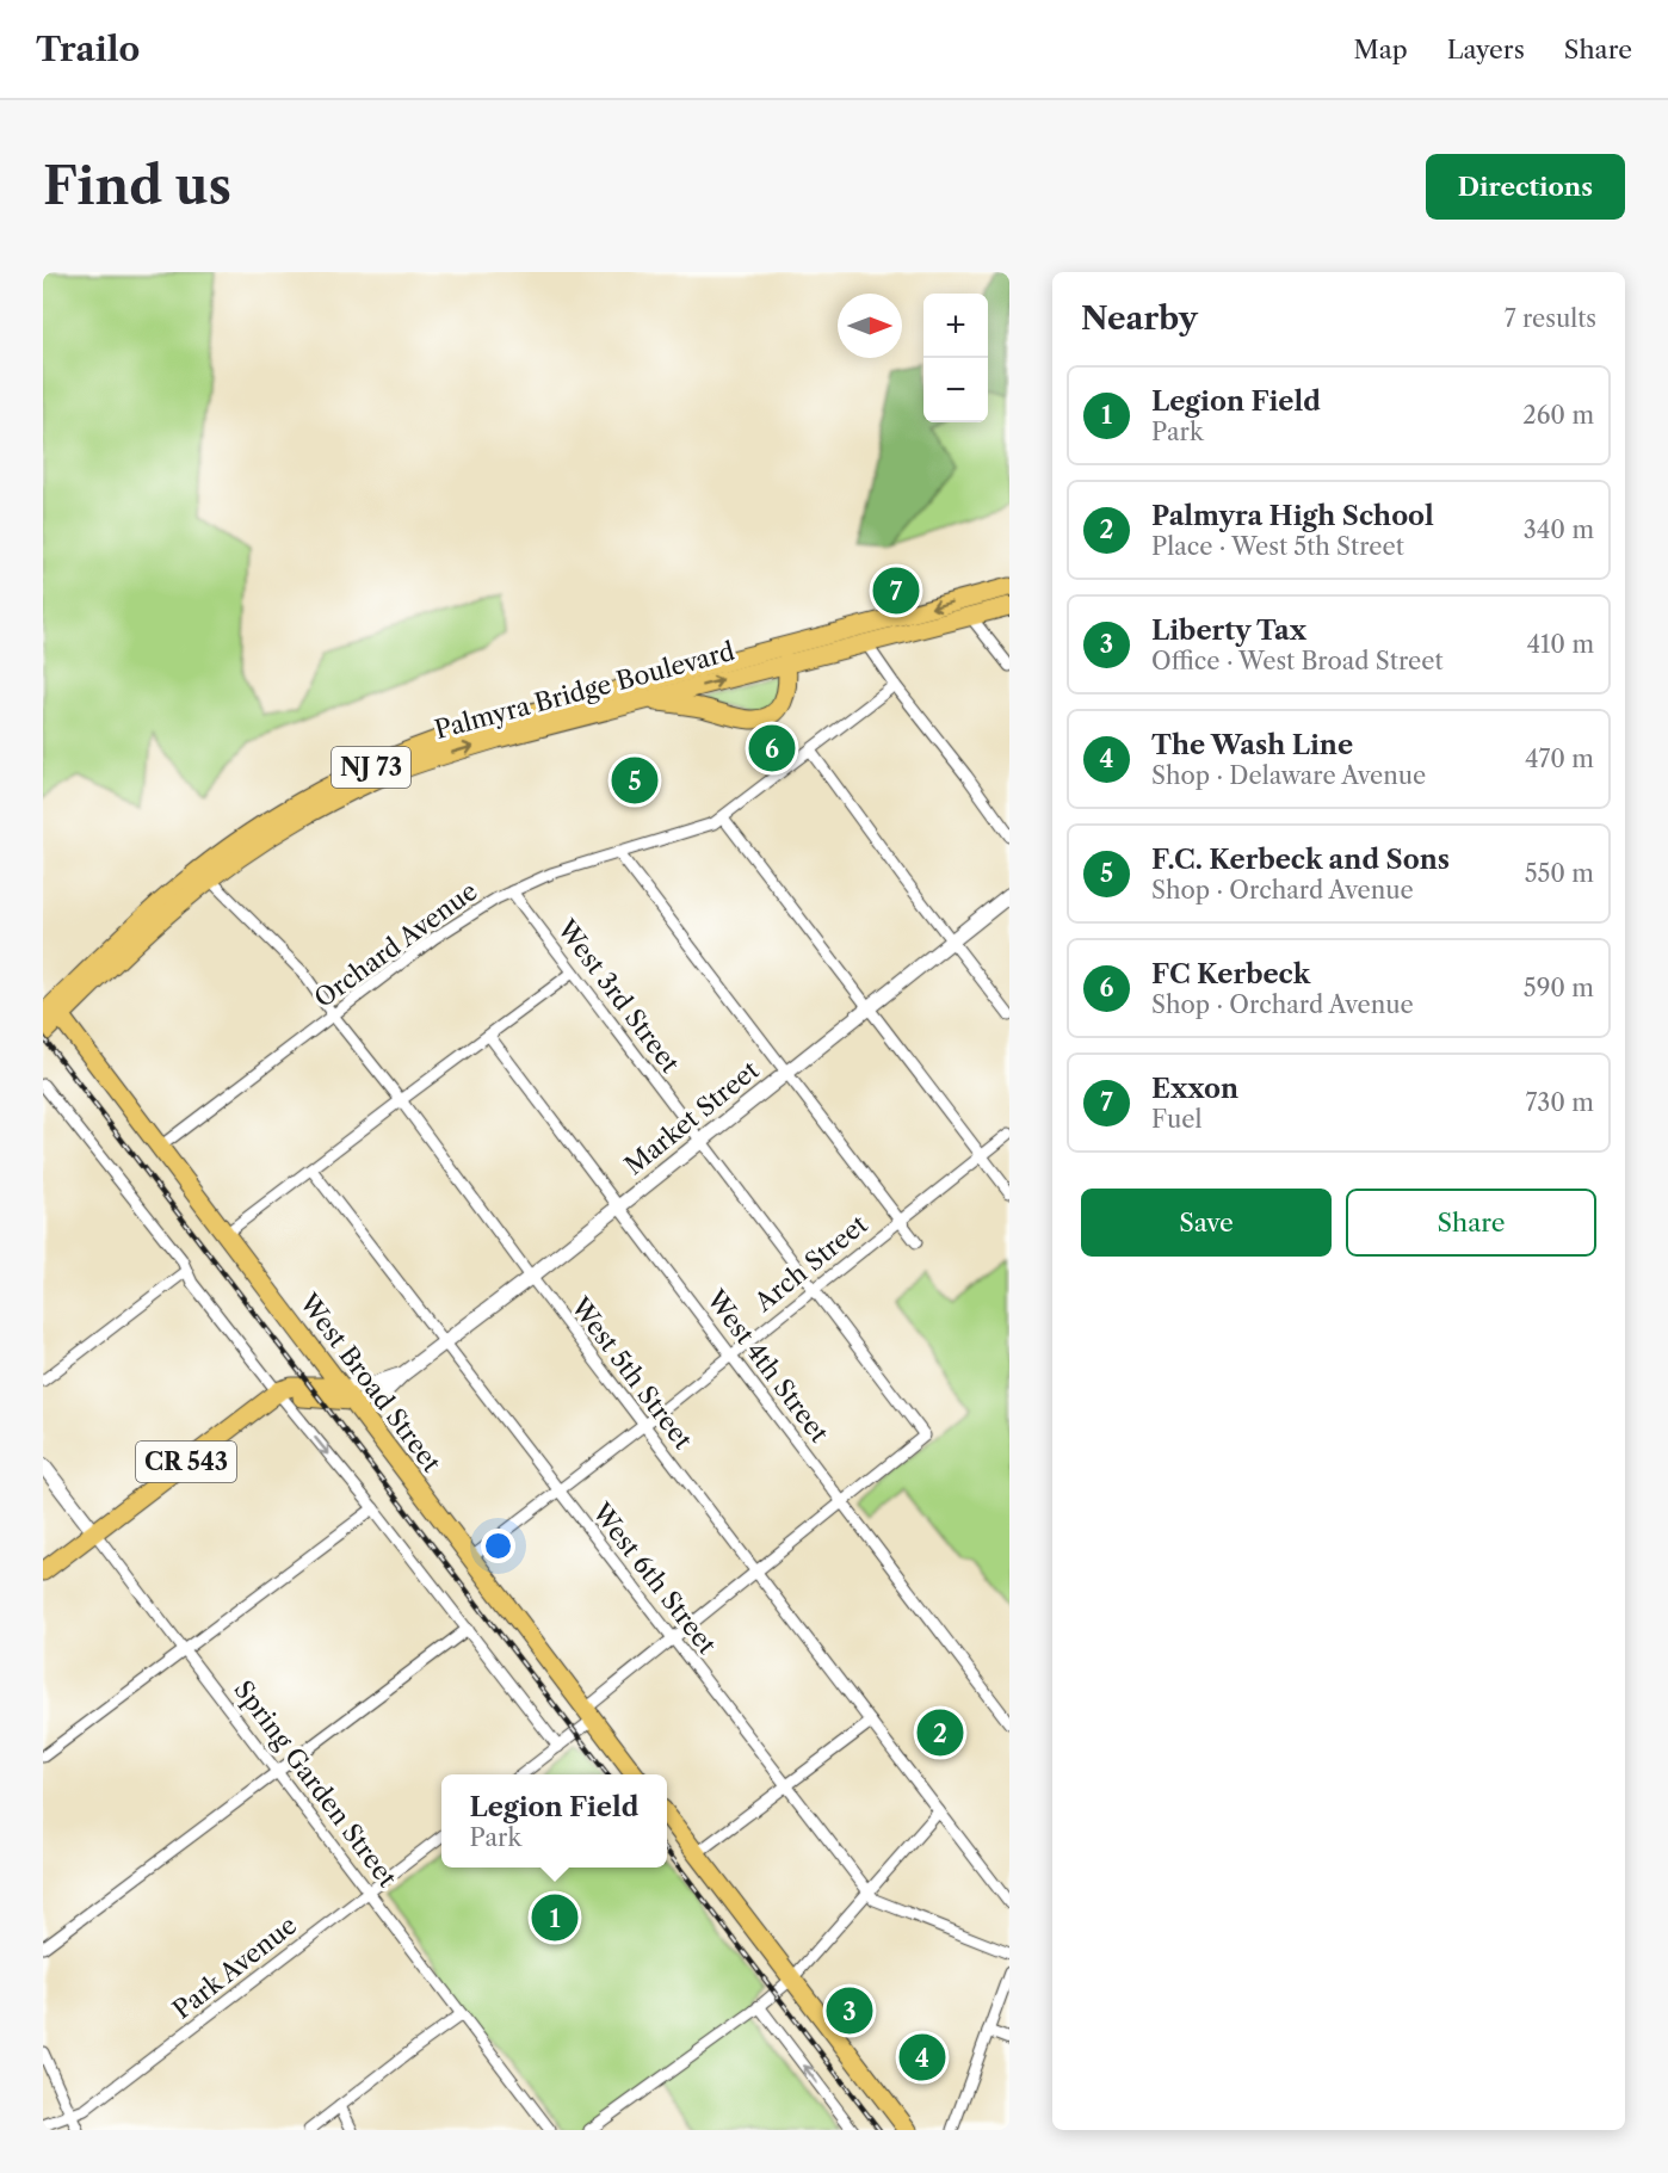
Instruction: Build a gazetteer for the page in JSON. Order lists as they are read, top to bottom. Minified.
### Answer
{"streets":{"main road":["Palmyra Bridge Boulevard","NJ 73","West Broad Street","CR 543"],"street":["Orchard Avenue","West 3rd Street","Market Street","Arch Street","West 4th Street","West 5th Street","West 6th Street","Spring Garden Street","Park Avenue"]},"crossings":[["Palmyra Bridge Boulevard","West 5th Street"],["Palmyra Bridge Boulevard","West Broad Street"],["Orchard Avenue","West 3rd Street"],["Orchard Avenue","West 5th Street"],["Orchard Avenue","West Broad Street"],["West 3rd Street","Market Street"],["West 3rd Street","Arch Street"],["West 3rd Street","West 4th Street"],["Market Street","West 4th Street"],["Market Street","West 5th Street"],["Market Street","West Broad Street"],["Market Street","CR 543"],["Market Street","West 6th Street"],["Arch Street","West 4th Street"],["Arch Street","West 5th Street"],["Arch Street","West Broad Street"],["Arch Street","West 6th Street"],["West Broad Street","CR 543"],["CR 543","Spring Garden Street"],["Spring Garden Street","Park Avenue"]],"north":"right","page":{"header":"Trailo","nav":["Map","Layers","Share"],"buttons":["Directions",["Save","Share"]],"title":"Find us","heading":["Nearby","7 results"],"map_buttons":["+","−"],"list":[{"mark":"1","name":"Legion Field","note":"Park","value":"260 m"},{"mark":"2","name":"Palmyra High School","note":"Place · West 5th Street","value":"340 m"},{"mark":"3","name":"Liberty Tax","note":"Office · West Broad Street","value":"410 m"},{"mark":"4","name":"The Wash Line","note":"Shop · Delaware Avenue","value":"470 m"},{"mark":"5","name":"F.C. Kerbeck and Sons","note":"Shop · Orchard Avenue","value":"550 m"},{"mark":"6","name":"FC Kerbeck","note":"Shop · Orchard Avenue","value":"590 m"},{"mark":"7","name":"Exxon","note":"Fuel","value":"730 m"}],"pins":["7","6","5","2","1","3","4"],"popup":["Legion Field","Park"]}}
